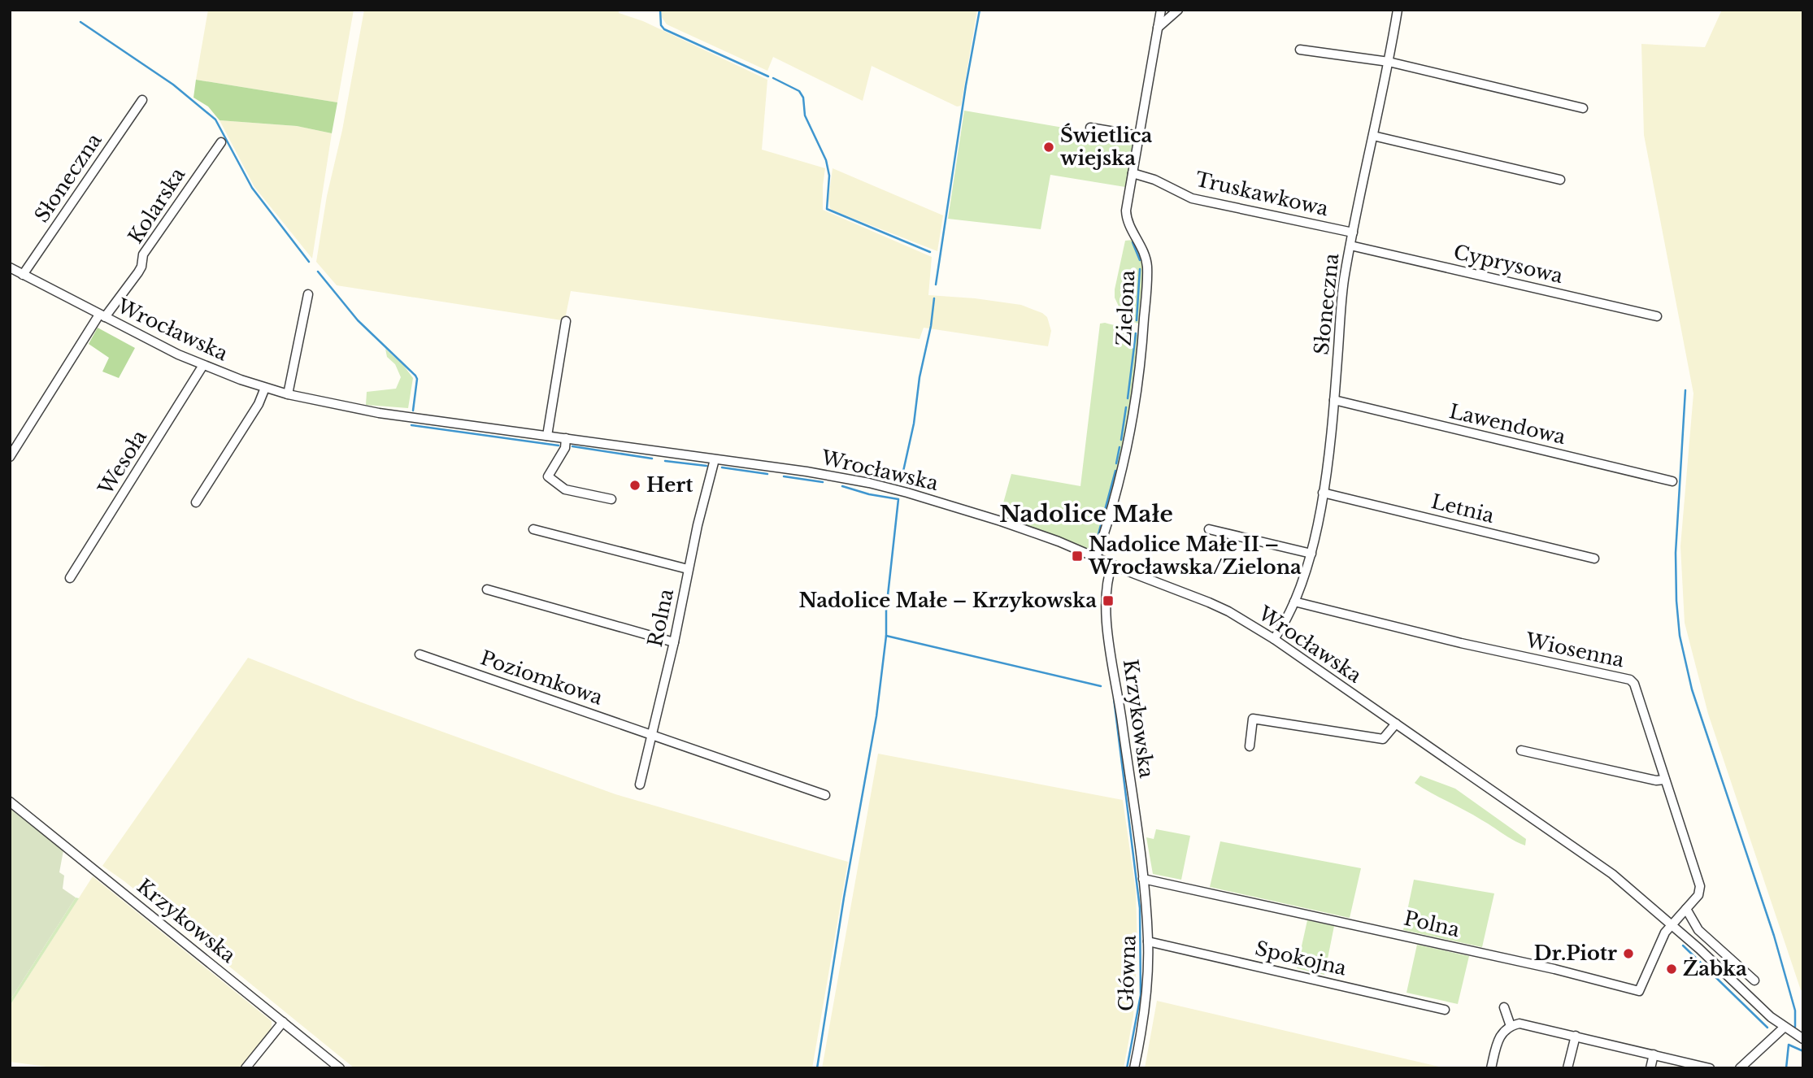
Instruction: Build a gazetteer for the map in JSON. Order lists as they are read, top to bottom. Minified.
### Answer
{"streets":{"street":["Słoneczna","Truskawkowa","Kolarska","Cyprysowa","Zielona","Wrocławska","Lawendowa","Wesoła","Letnia","Rolna","Wiosenna","Poziomkowa","Krzykowska","Polna","Spokojna","Główna"]},"crossings":[["Słoneczna","Truskawkowa"],["Słoneczna","Cyprysowa"],["Słoneczna","Wrocławska"],["Słoneczna","Lawendowa"],["Słoneczna","Letnia"],["Słoneczna","Wiosenna"],["Truskawkowa","Zielona"],["Kolarska","Wrocławska"],["Zielona","Wrocławska"],["Wrocławska","Wesoła"],["Wrocławska","Rolna"],["Wrocławska","Wiosenna"],["Wrocławska","Krzykowska"],["Wrocławska","Polna"],["Rolna","Poziomkowa"],["Wiosenna","Polna"],["Krzykowska","Polna"],["Krzykowska","Główna"],["Polna","Główna"],["Spokojna","Główna"]],"districts":["Nadolice Małe"],"places":{"other":["Świetlica wiejska","Hert","Dr.Piotr","Żabka"],"transit":["Nadolice Małe II – Wrocławska/Zielona","Nadolice Małe – Krzykowska"]}}
